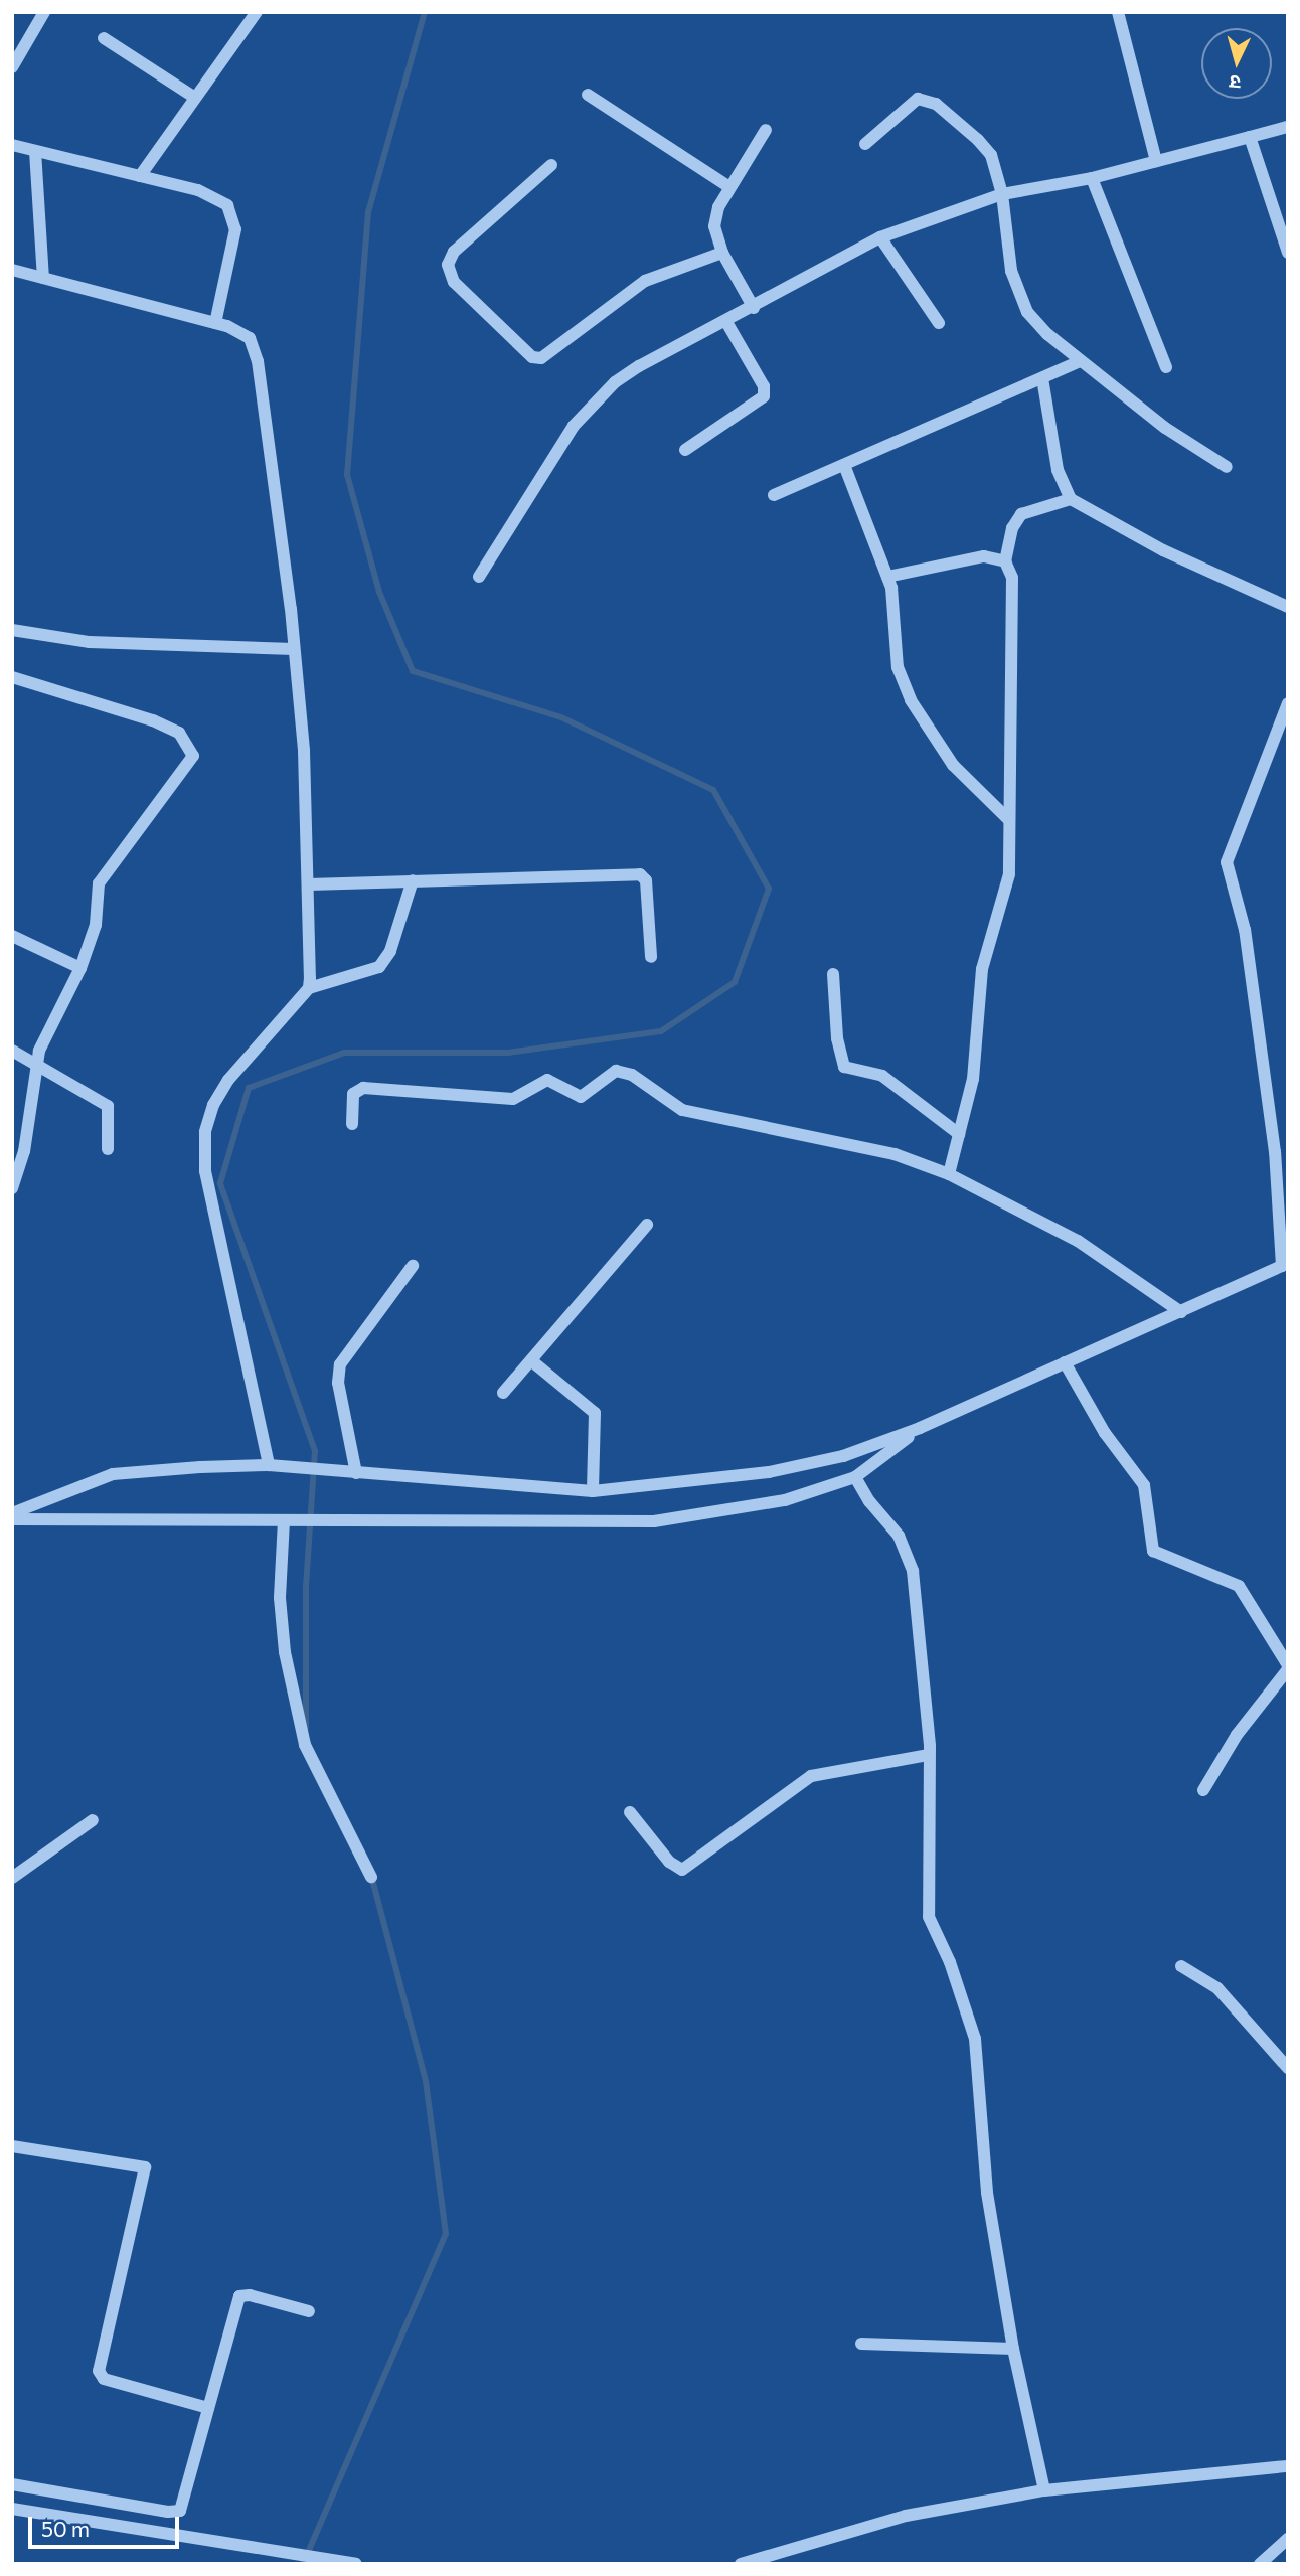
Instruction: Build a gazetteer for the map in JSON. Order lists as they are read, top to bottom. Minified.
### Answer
{"scale_bar":"50 m","north":"bottom"}
